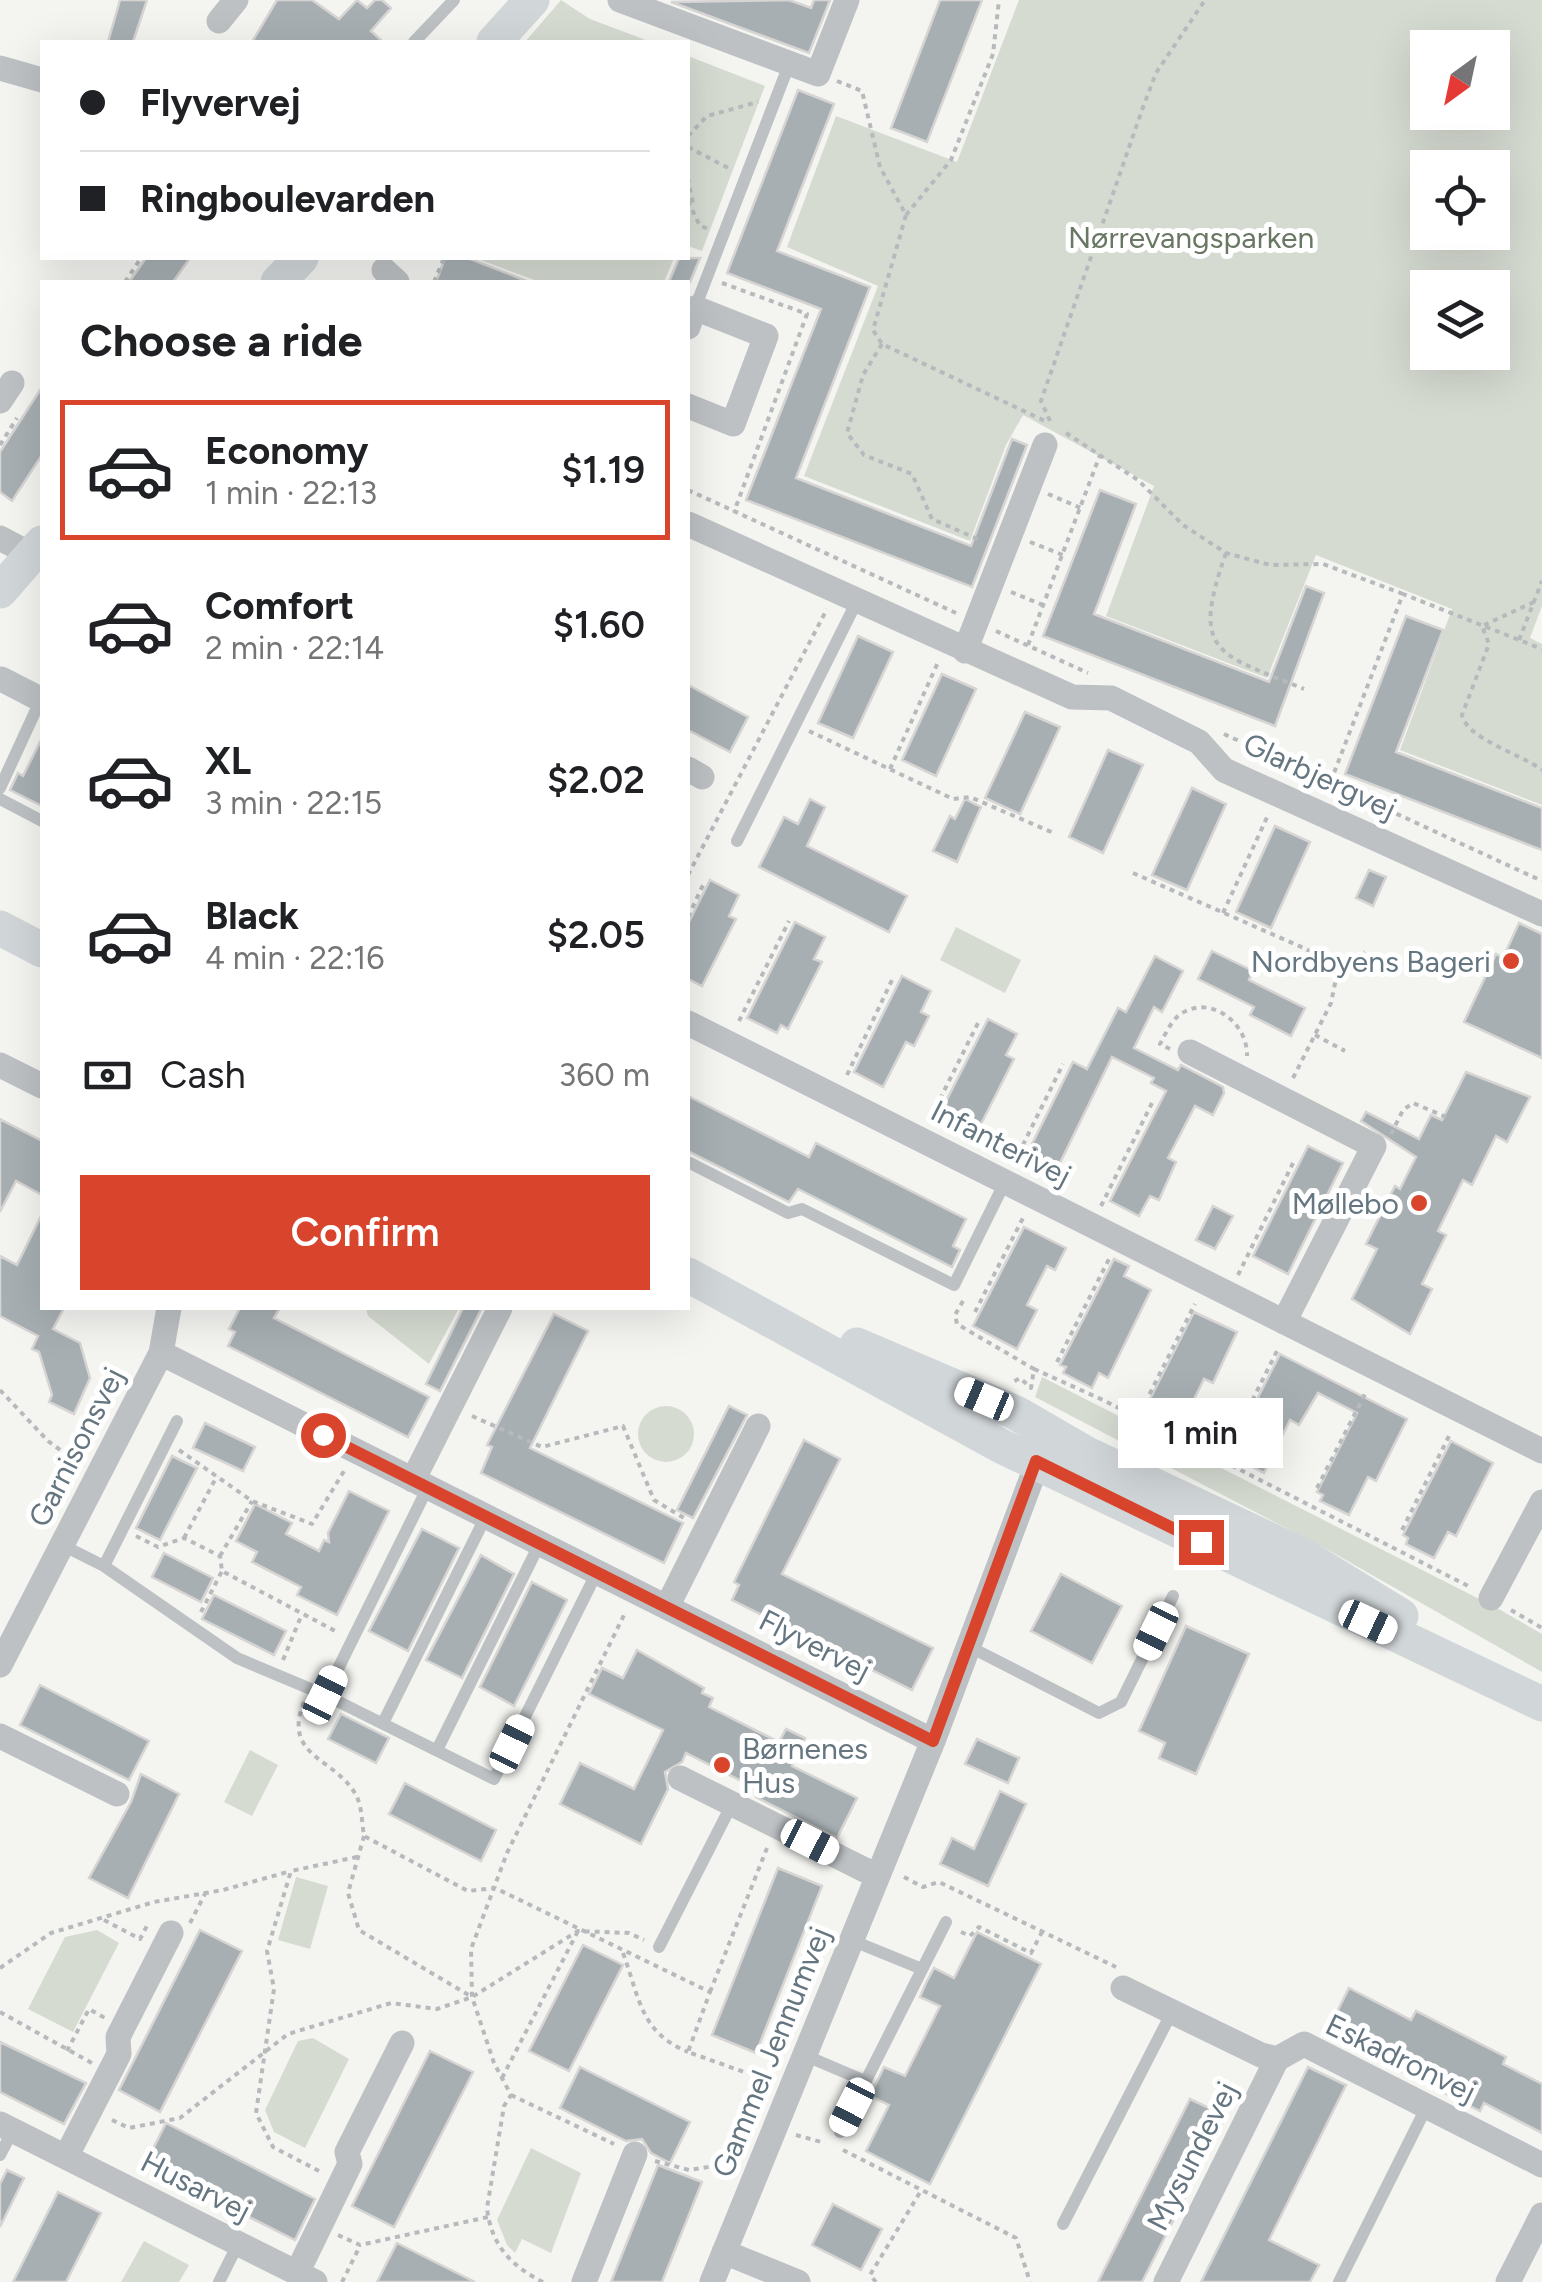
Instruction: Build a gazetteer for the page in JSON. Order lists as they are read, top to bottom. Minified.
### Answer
{"streets":{"street":["Glarbjergvej","Infanterivej","Garnisonsvej","Flyvervej","Gammel Jennumvej","Eskadronvej","Mysundevej","Husarvej"]},"crossings":[["Garnisonsvej","Flyvervej"],["Flyvervej","Gammel Jennumvej"],["Eskadronvej","Mysundevej"]],"parks":["Nørrevangsparken"],"places":["Nordbyens Bageri","Møllebo","Børnenes Hus"],"north":"bottom left","page":{"banner":["Flyvervej","Ringboulevarden"],"heading":"Choose a ride","list":[{"name":"Economy","note":"1 min · 22:13","value":"$1.19"},{"name":"Comfort","note":"2 min · 22:14","value":"$1.60"},{"name":"XL","note":"3 min · 22:15","value":"$2.02"},{"name":"Black","note":"4 min · 22:16","value":"$2.05"}],"pay":["Cash","360 m"],"buttons":"Confirm","bubble":"1 min"}}
